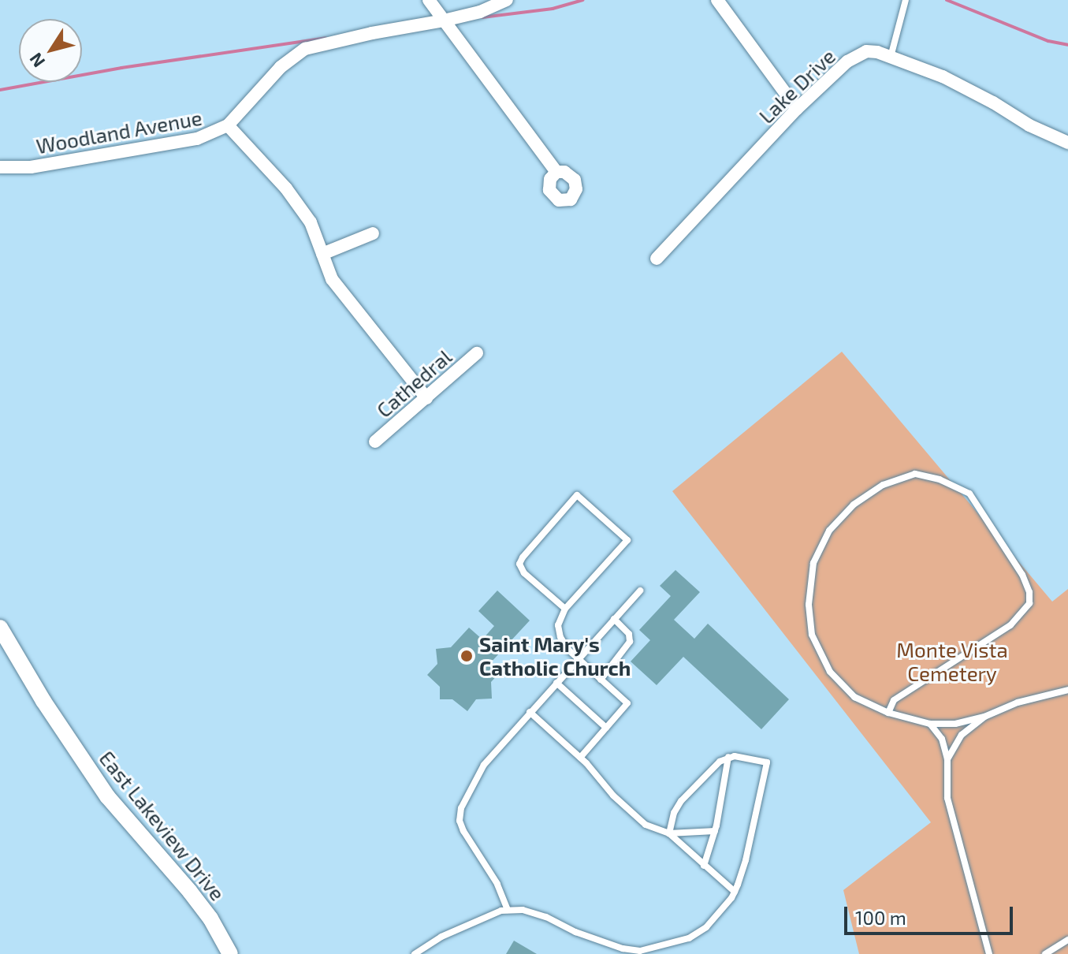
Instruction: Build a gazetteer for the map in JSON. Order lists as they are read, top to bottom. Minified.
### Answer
{"streets":{"street":["Lake Drive","Woodland Avenue","Cathedral","East Lakeview Drive"]},"parks":["Monte Vista Cemetery"],"places":["Saint Mary's Catholic Church"],"scale_bar":"100 m","north":"bottom left"}
